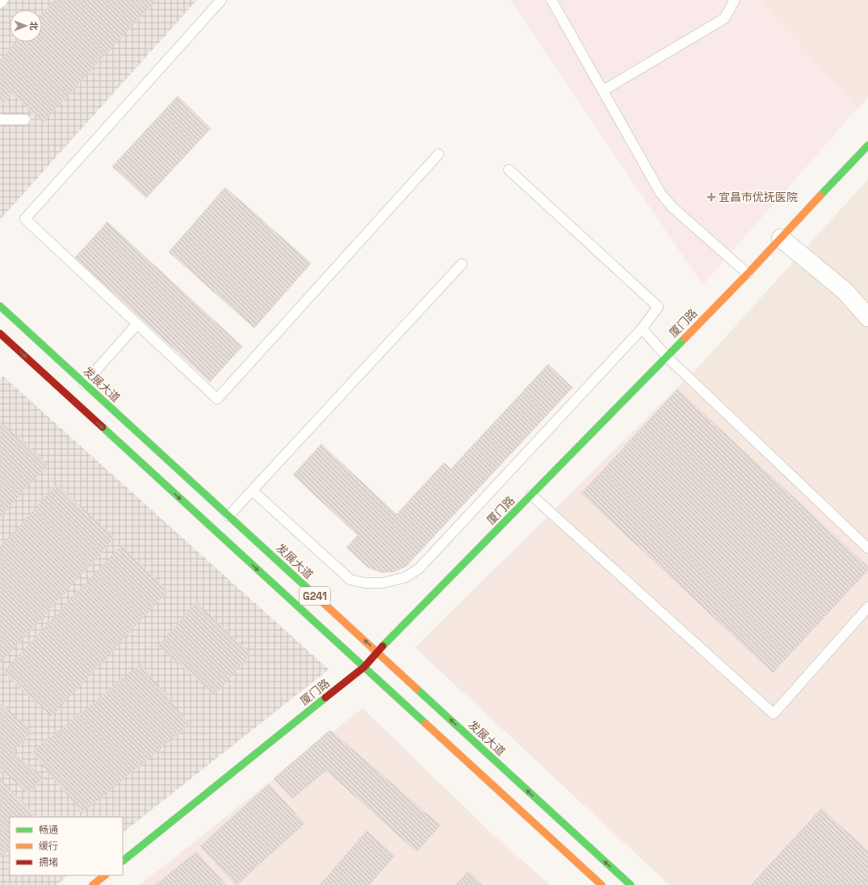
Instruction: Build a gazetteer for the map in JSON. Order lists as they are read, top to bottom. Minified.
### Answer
{"streets":{"main road":["厦门路","发展大道","G241"]},"crossings":[["厦门路","发展大道"],["厦门路","G241"]],"places":{"health":["宜昌市优抚医院"]},"legend":["畅通","缓行","拥堵"],"north":"right"}
